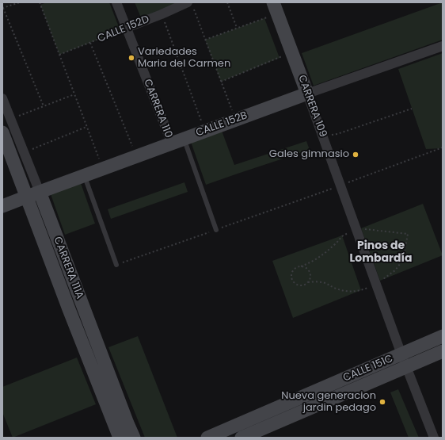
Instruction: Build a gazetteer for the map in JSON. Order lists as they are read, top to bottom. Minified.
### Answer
{"streets":{"street":["CALLE 152D","CARRERA 109","CARRERA 110","CALLE 152B","CARRERA 111A","CALLE 151C"]},"crossings":[["CALLE 152D","CARRERA 110"],["CARRERA 109","CALLE 152B"],["CARRERA 109","CALLE 151C"],["CARRERA 110","CALLE 152B"],["CALLE 152B","CARRERA 111A"]],"districts":["Pinos de Lombardía"],"places":["Variedades Maria del Carmen","Gales gimnasio","Nueva generacion jardin pedago"]}
